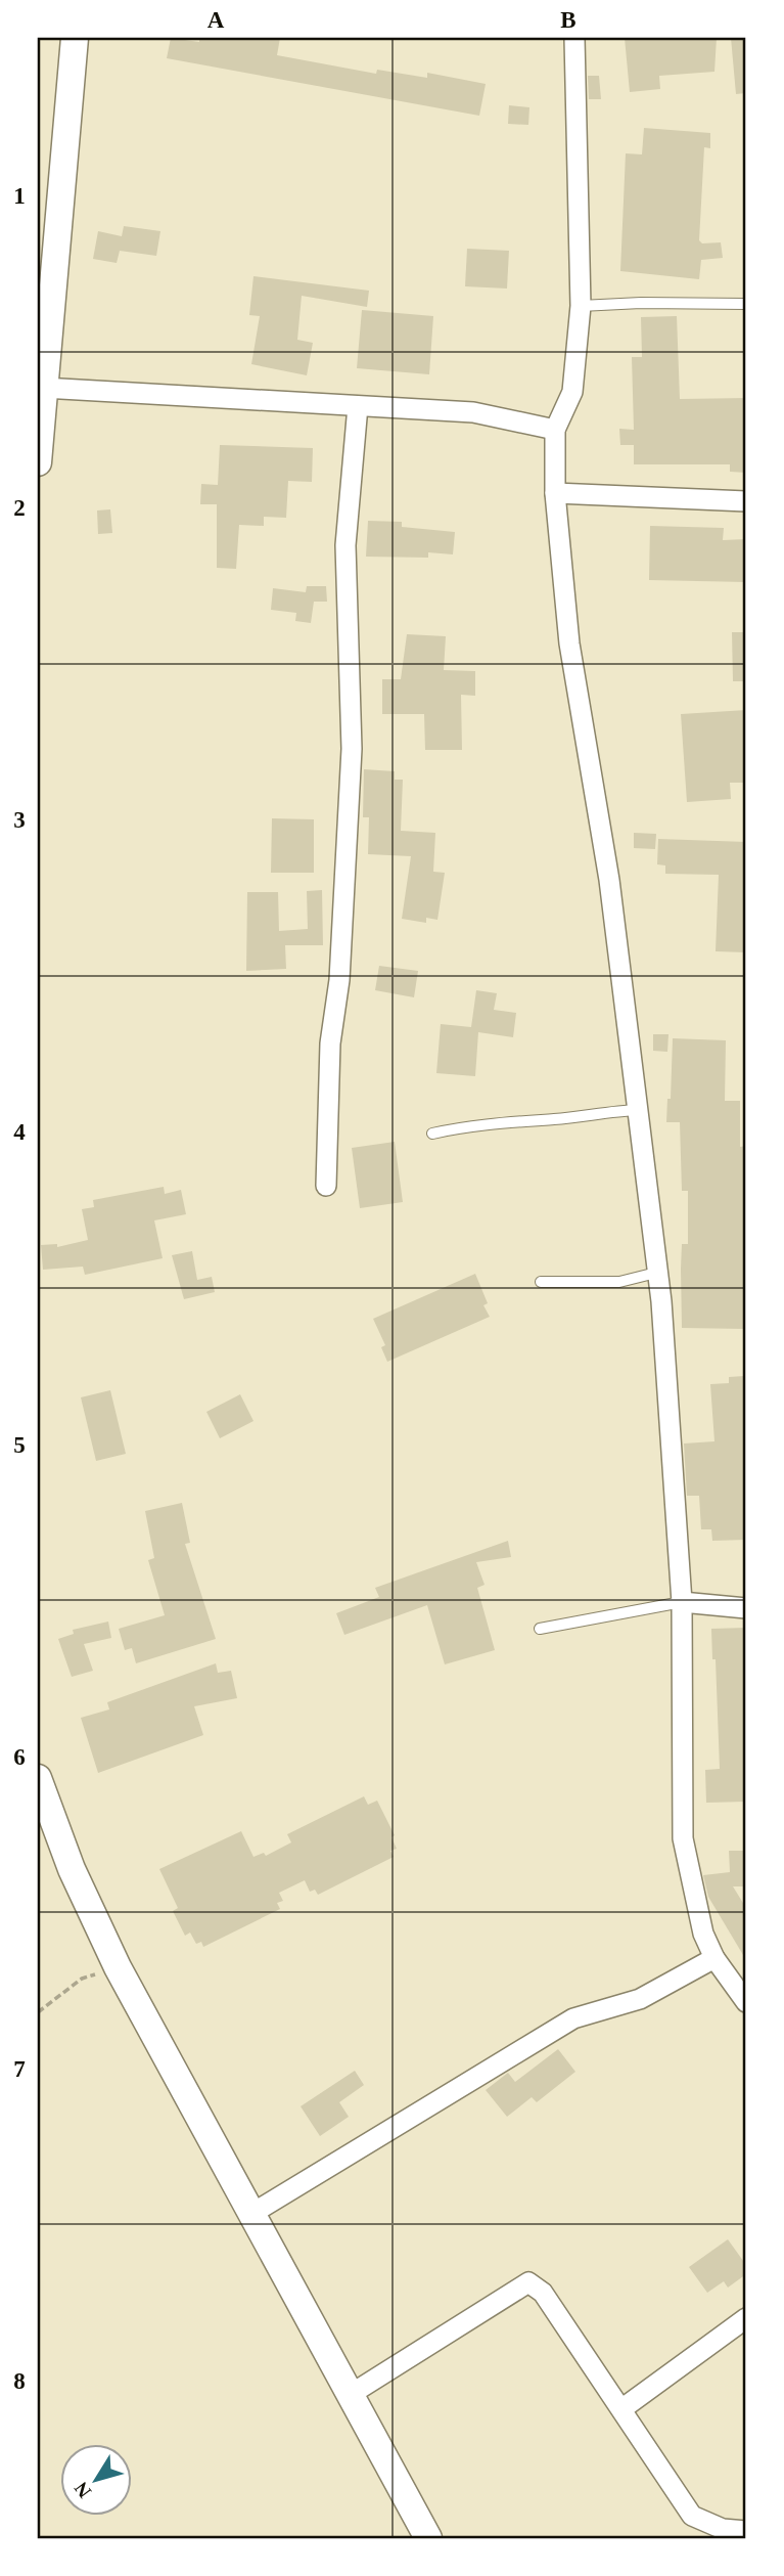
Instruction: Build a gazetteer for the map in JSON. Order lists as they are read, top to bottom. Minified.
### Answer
{"north":"bottom left","grid":{"columns":["A","B"],"rows":["1","2","3","4","5","6","7","8"]}}
